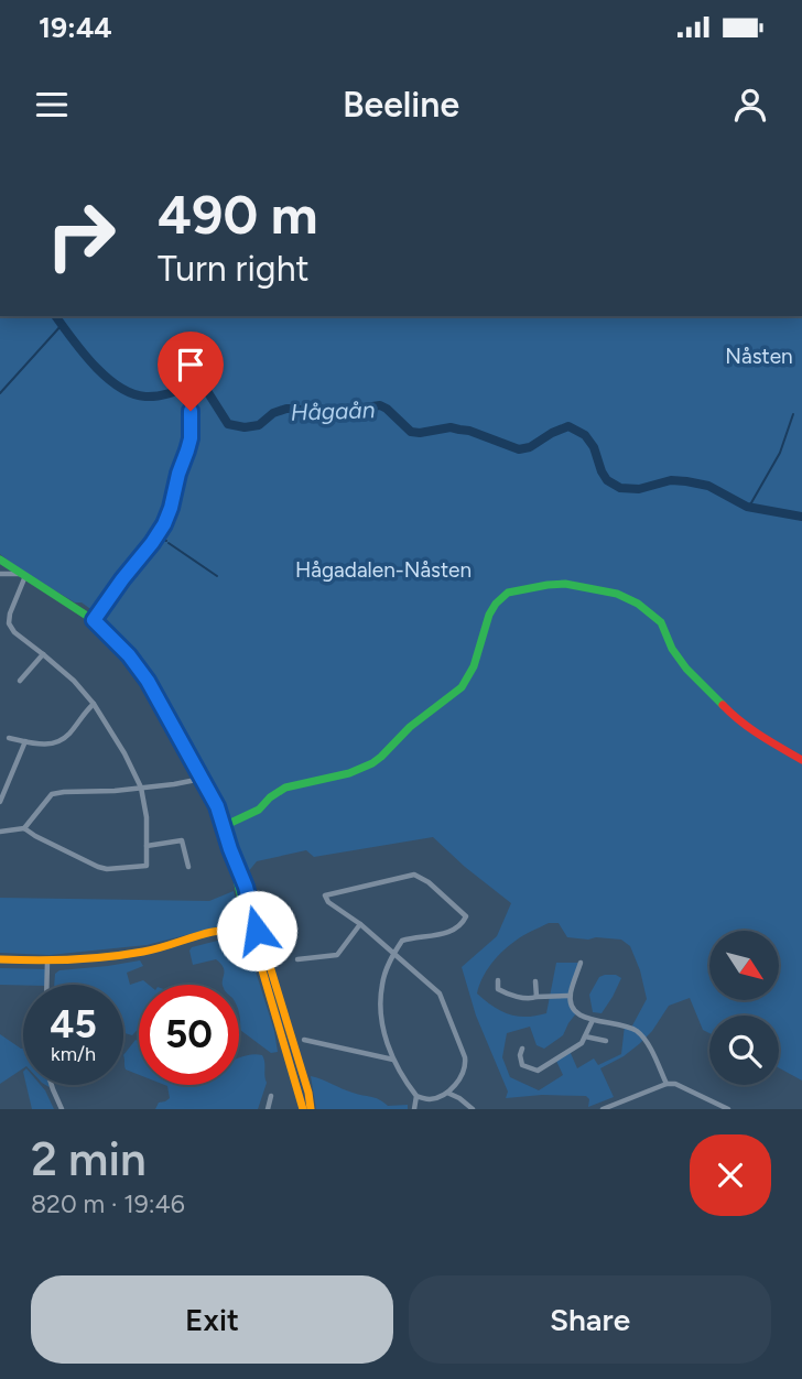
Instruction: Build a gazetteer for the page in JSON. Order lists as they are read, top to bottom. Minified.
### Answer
{"water":["Hågaån"],"parks":["Nåsten","Hågadalen-Nåsten"],"north":"bottom right","page":{"status":"19:44","header":"Beeline","turn":["490 m","Turn right"],"speed":"45 km/h","limit":"50","heading":["2 min","820 m · 19:46"],"buttons":["Exit","Share"]}}
